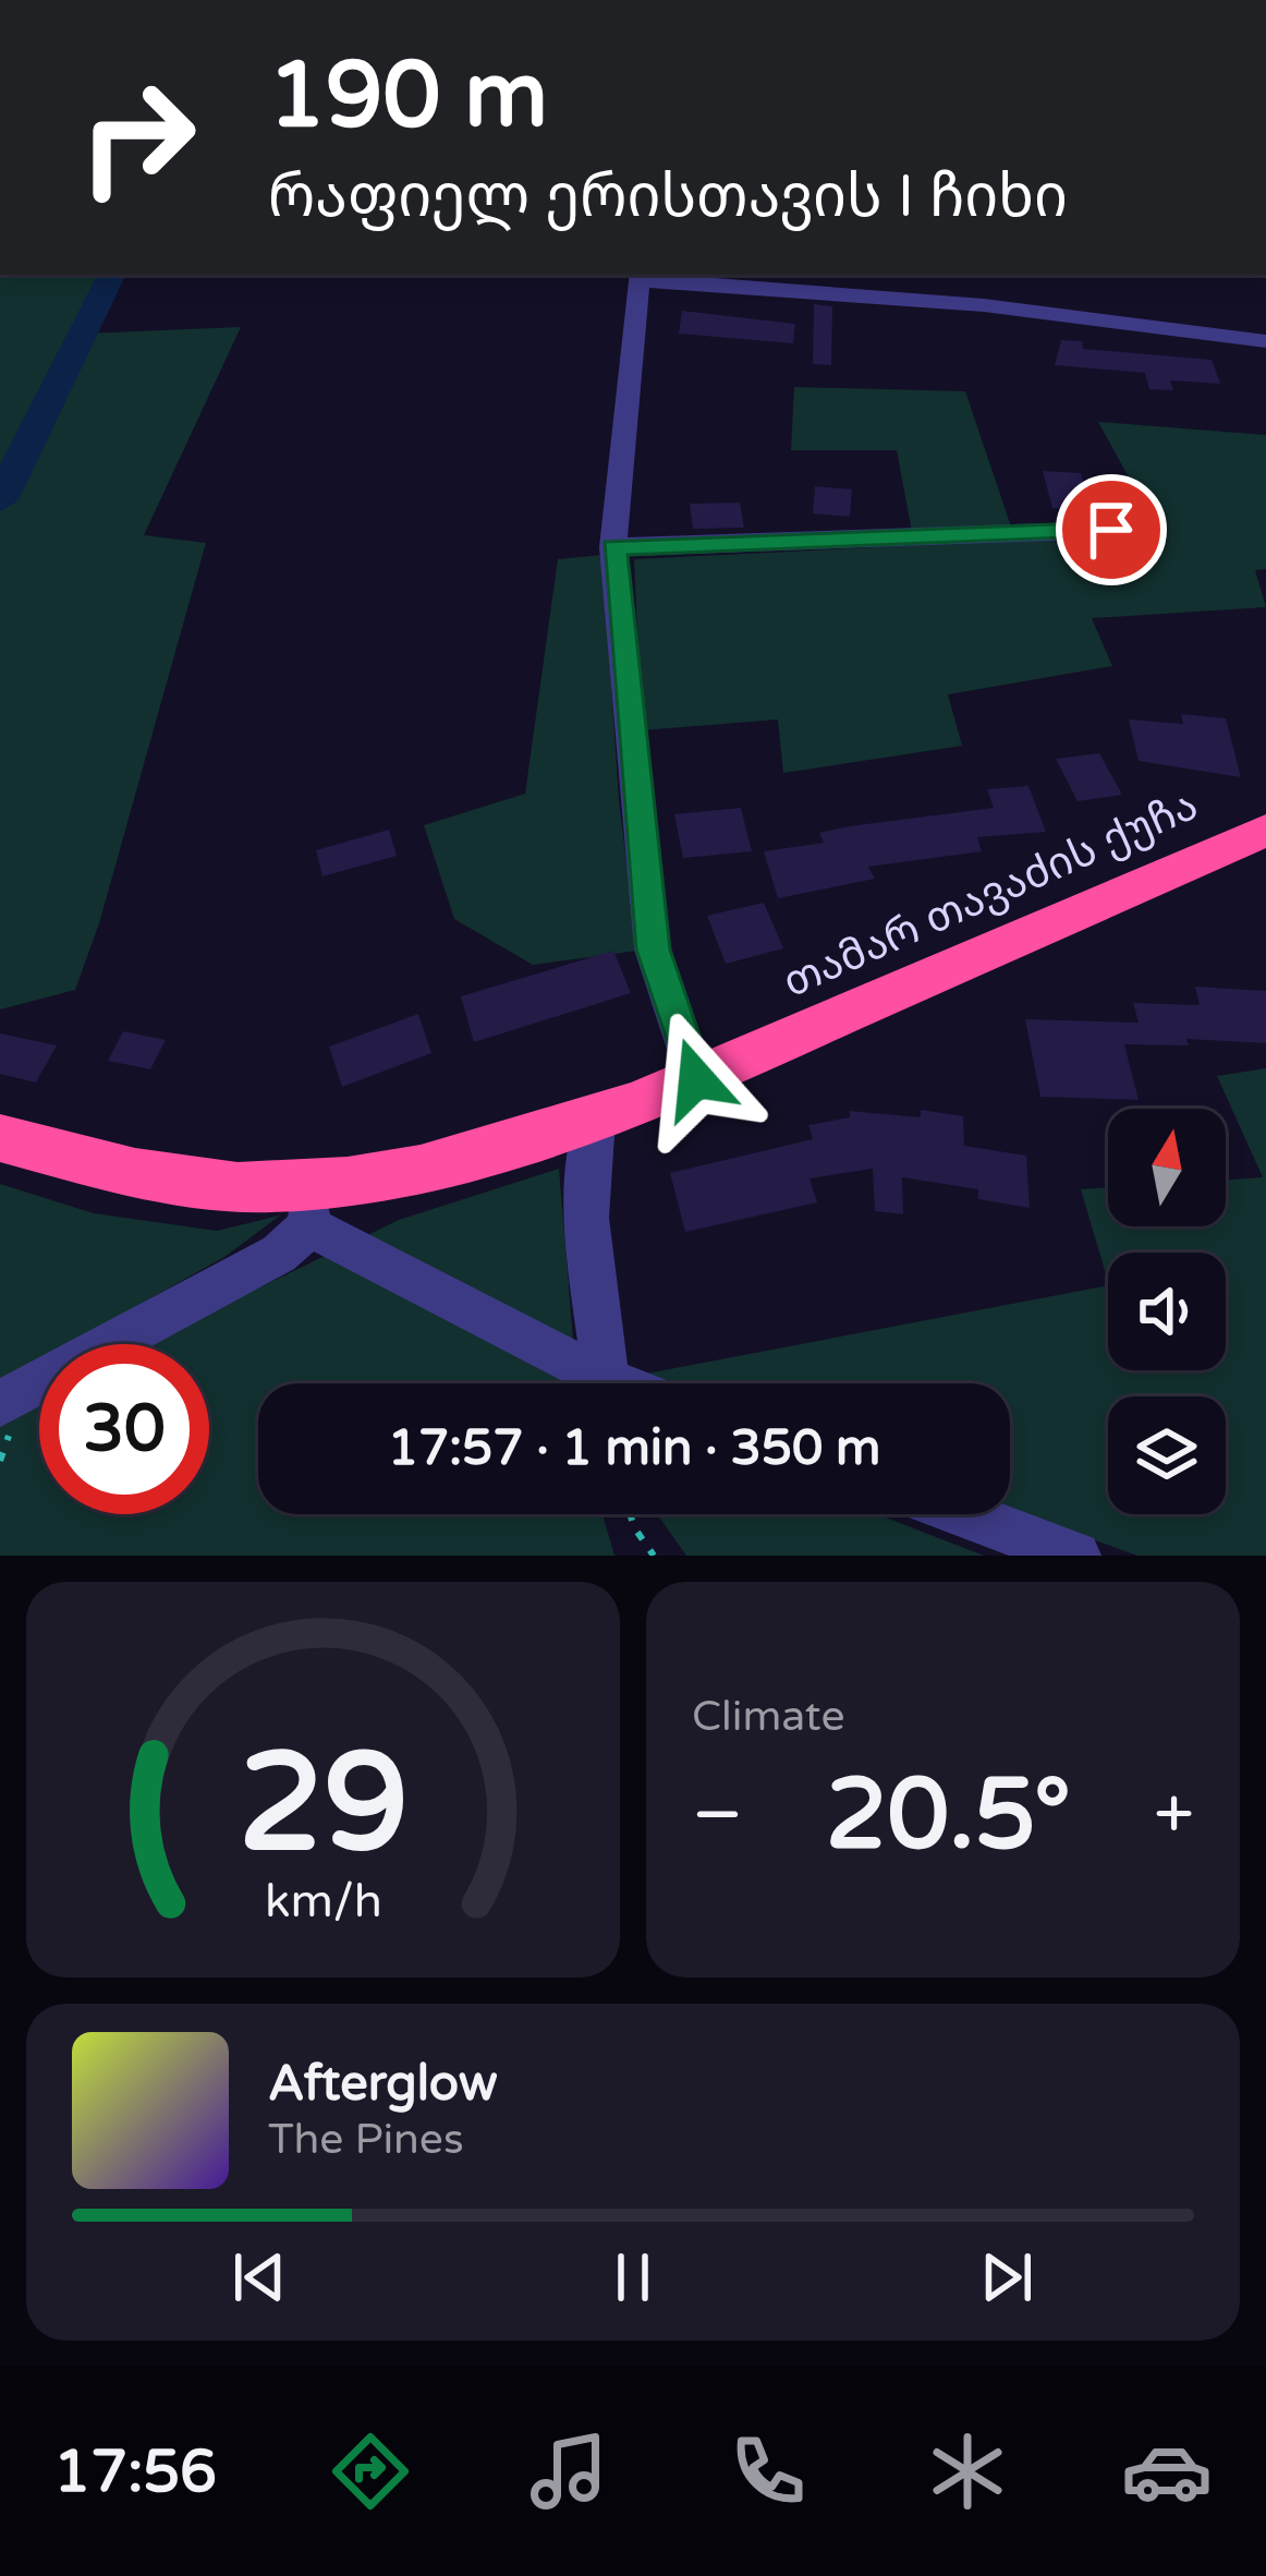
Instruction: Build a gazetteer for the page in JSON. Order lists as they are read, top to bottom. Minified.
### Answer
{"streets":{"highway":["თამარ თავაძის ქუჩა"]},"north":"top","page":{"turn":["190 m","რაფიელ ერისთავის I ჩიხი"],"limit":"30","trip":"17:57 · 1 min · 350 m","tile":"Climate","heat":["−","20.5°","+"],"song":["Afterglow","The Pines"],"tabs":"17:56","gauge":["29","km/h"]}}
